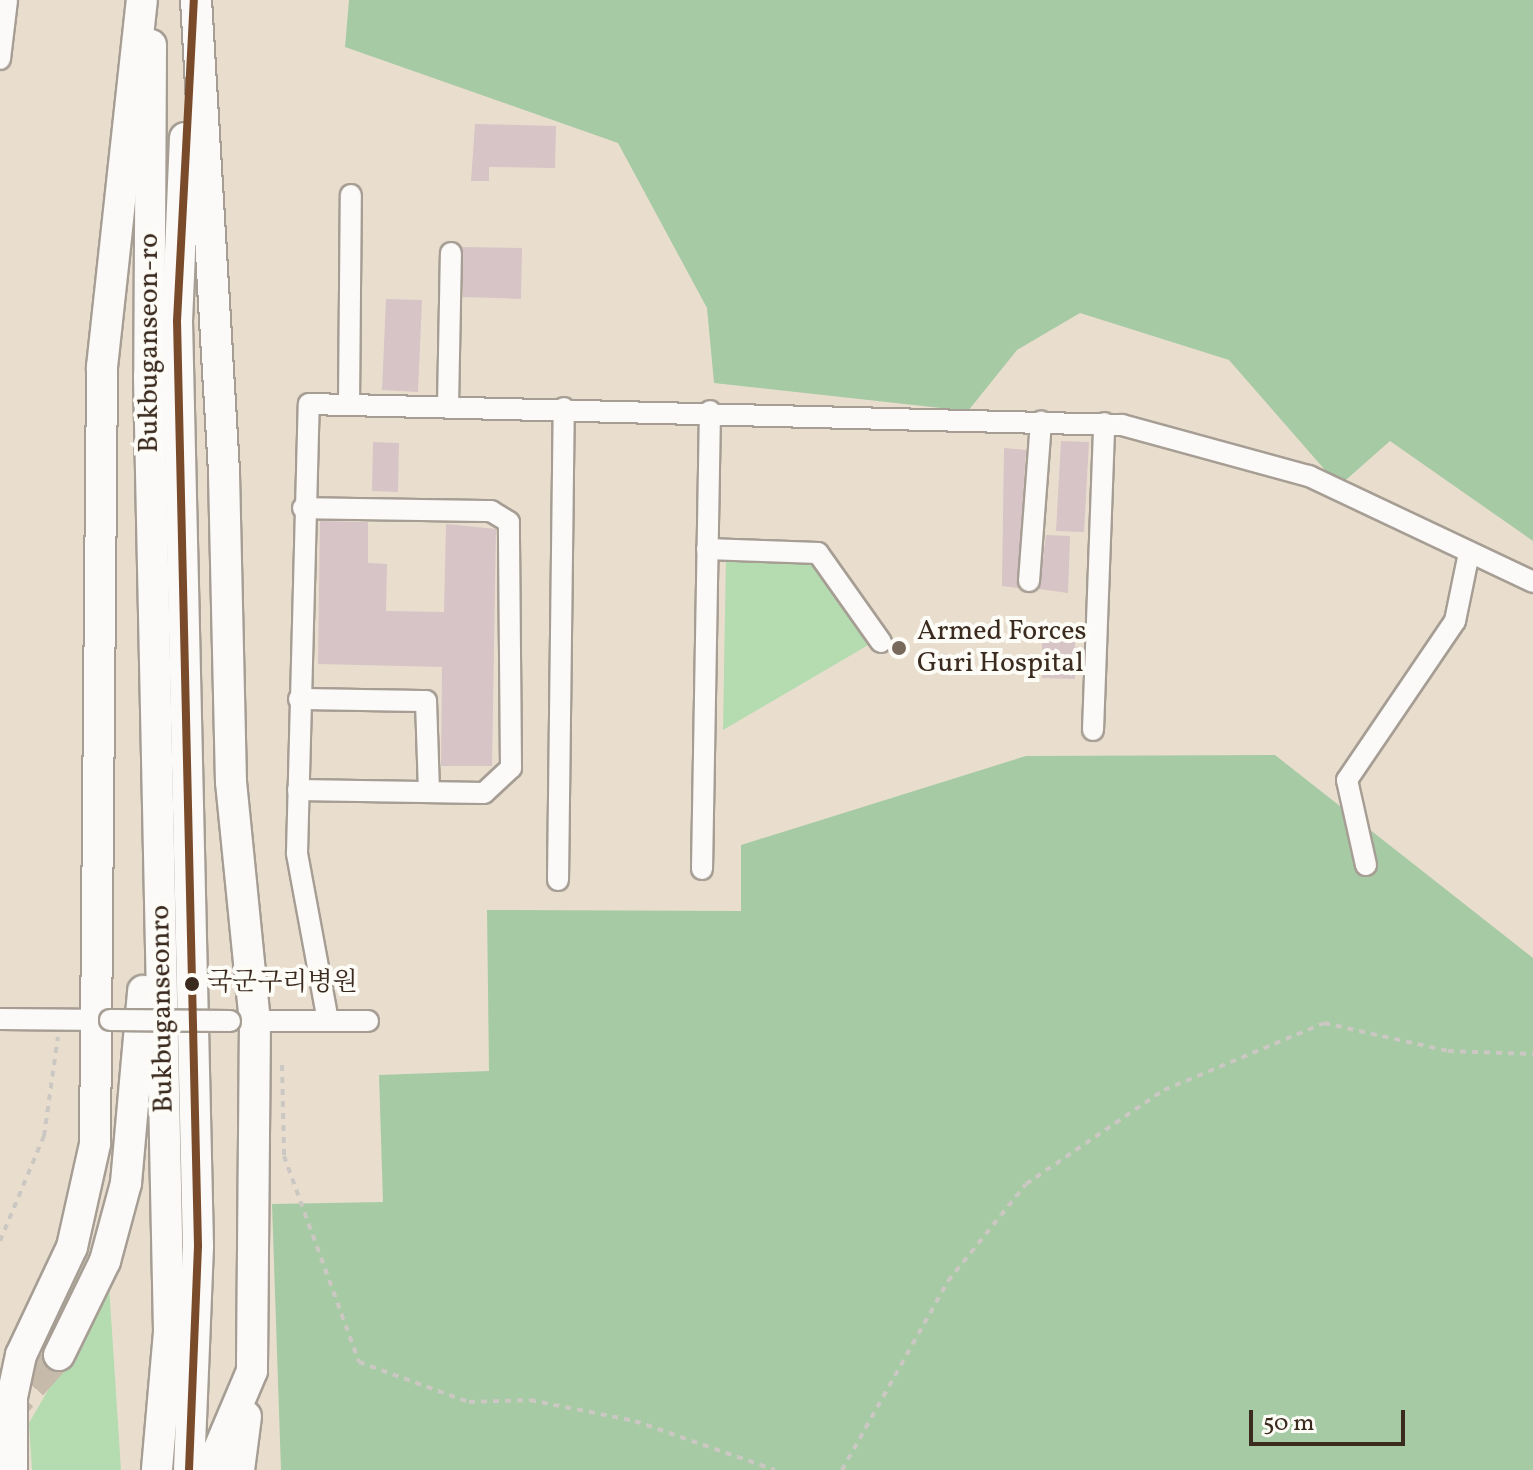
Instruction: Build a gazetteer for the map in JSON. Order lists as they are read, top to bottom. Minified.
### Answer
{"streets":{"highway":["Bukbuganseon-ro","Bukbuganseonro"]},"places":["Armed Forces Guri Hospital","국군구리병원"],"scale_bar":"50 m"}
